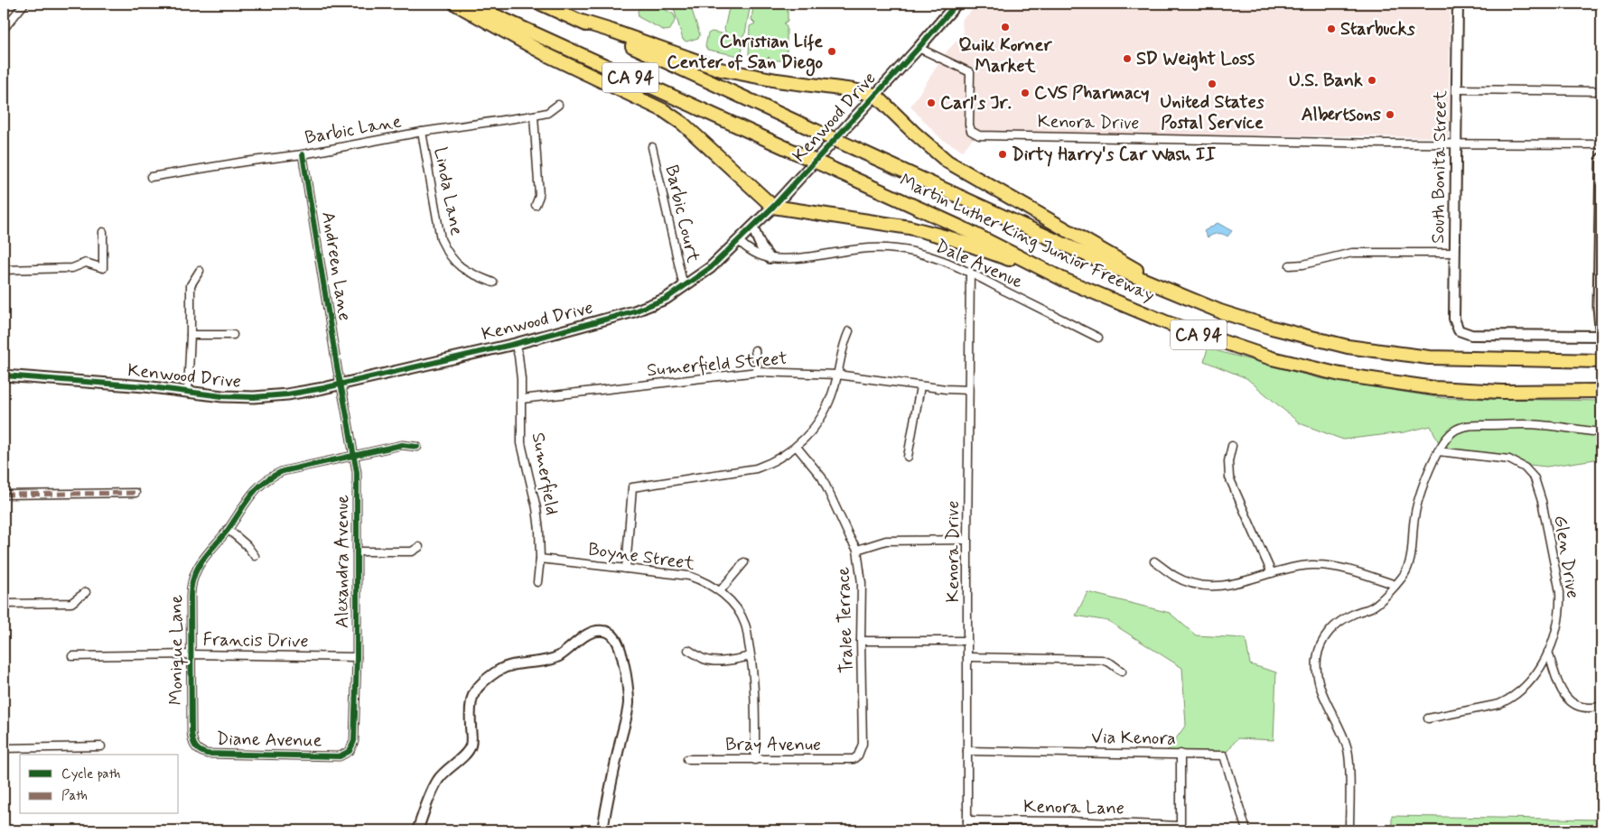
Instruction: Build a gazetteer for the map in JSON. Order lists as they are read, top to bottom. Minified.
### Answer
{"streets":{"highway":["CA 94","Martin Luther King Junior Freeway"],"main road":["Kenwood Drive"],"street":["Kenora Drive","Barbic Lane","South Bonita Street","Linda Lane","Barbic Court","Dale Avenue","Andreen Lane","Sumerfield Street","Sumerfield","Boyne Street","Glen Drive","Alexandra Avenue","Tralee Terrace","Francis Drive","Monique Lane","Via Kenora","Diane Avenue","Bray Avenue","Kenora Lane"]},"crossings":[["Kenwood Drive","Kenora Drive"],["Kenwood Drive","Barbic Court"],["Kenwood Drive","Dale Avenue"],["Kenwood Drive","Andreen Lane"],["Kenwood Drive","Sumerfield"],["Kenwood Drive","Alexandra Avenue"],["Kenora Drive","South Bonita Street"],["Kenora Drive","Dale Avenue"],["Kenora Drive","Sumerfield Street"],["Kenora Drive","Via Kenora"],["Kenora Drive","Kenora Lane"],["Barbic Lane","Linda Lane"],["Barbic Lane","Andreen Lane"],["Andreen Lane","Alexandra Avenue"],["Sumerfield Street","Sumerfield"],["Sumerfield","Boyne Street"],["Boyne Street","Bray Avenue"],["Alexandra Avenue","Francis Drive"],["Alexandra Avenue","Monique Lane"],["Alexandra Avenue","Diane Avenue"],["Tralee Terrace","Bray Avenue"],["Francis Drive","Monique Lane"],["Monique Lane","Diane Avenue"],["Via Kenora","Kenora Lane"]],"places":["Quik Korner Market","Starbucks","Christian Life Center of San Diego","SD Weight Loss","U.S. Bank","United States Postal Service","CVS Pharmacy","Carl's Jr.","Albertsons","Dirty Harry's Car Wash II"],"legend":["Cycle path","Path"]}
